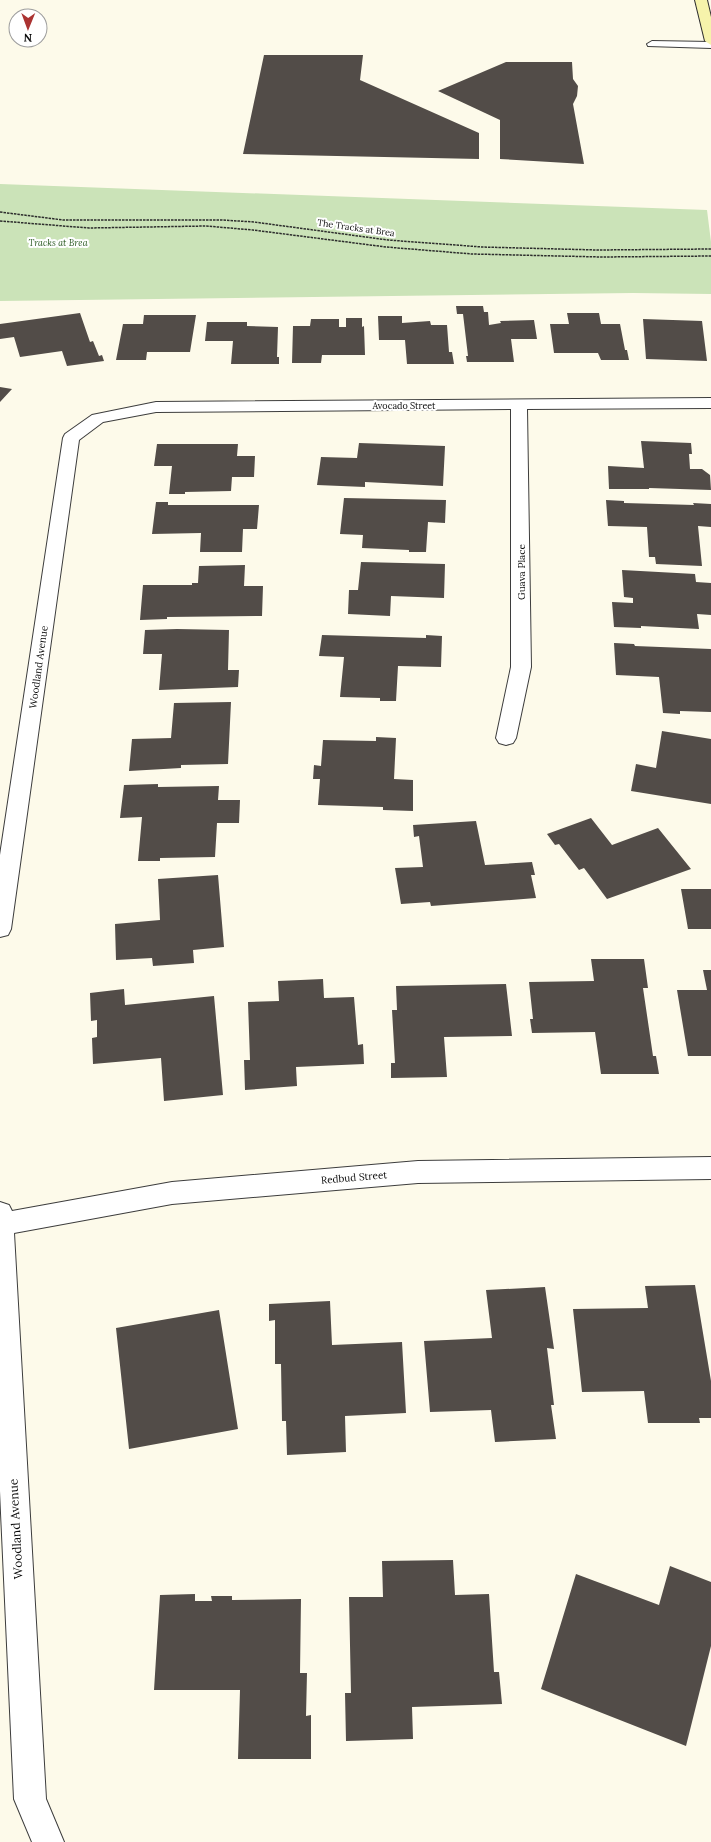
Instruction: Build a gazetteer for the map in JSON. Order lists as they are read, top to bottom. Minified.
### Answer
{"streets":{"street":["Avocado Street","Guava Place","Woodland Avenue","Redbud Street"],"path":["The Tracks at Brea"]},"crossings":[["Avocado Street","Guava Place"],["Avocado Street","Woodland Avenue"],["Woodland Avenue","Redbud Street"]],"parks":["Tracks at Brea"],"north":"bottom"}
